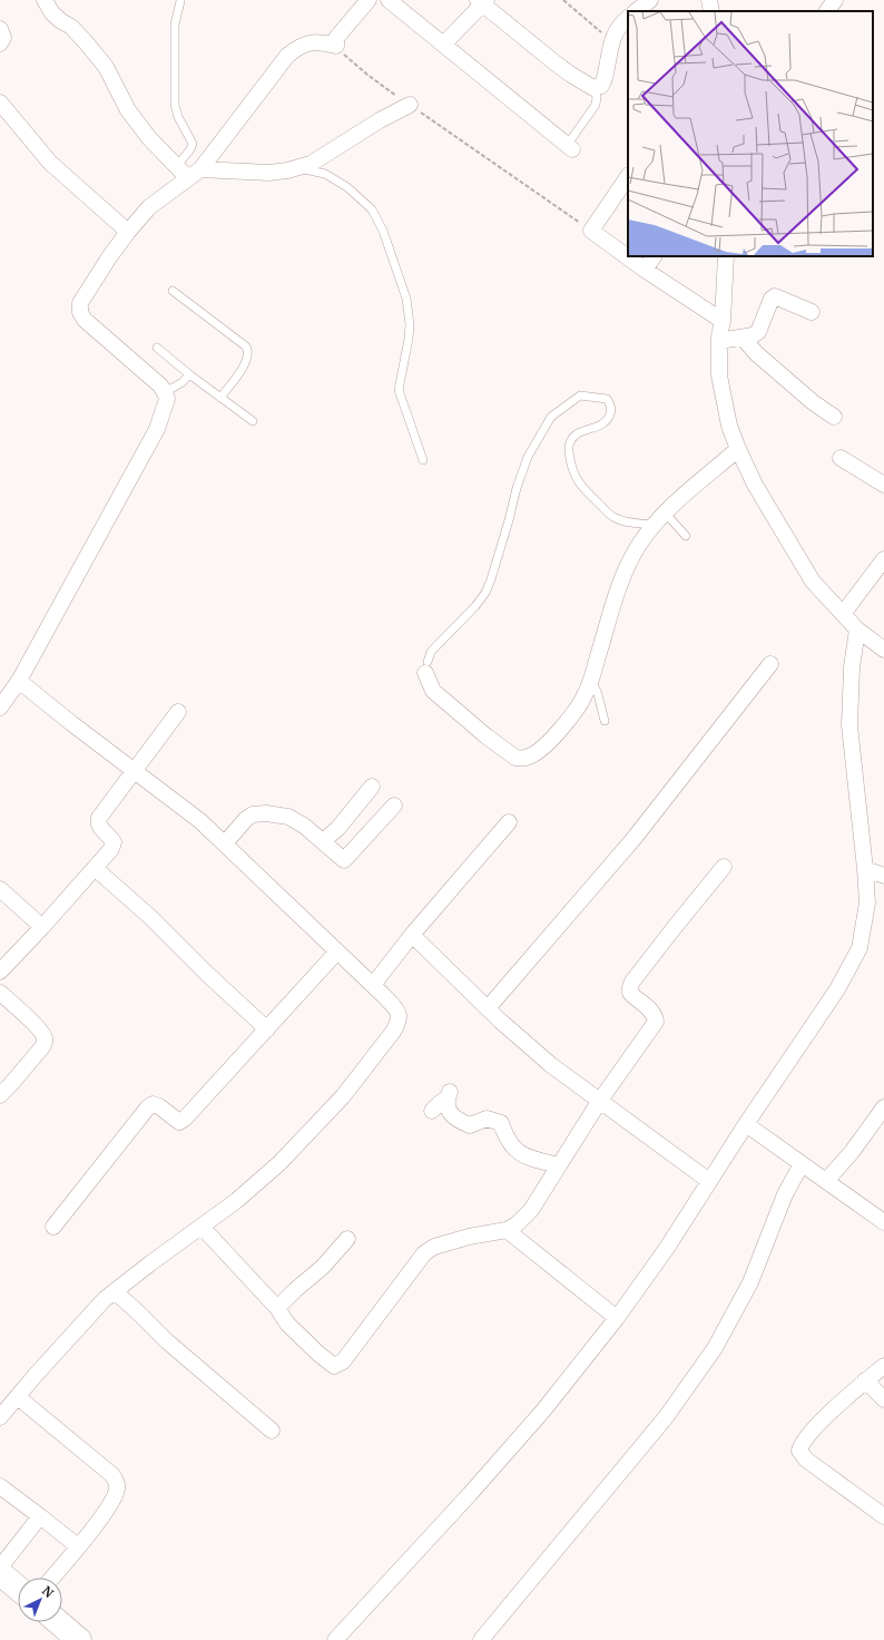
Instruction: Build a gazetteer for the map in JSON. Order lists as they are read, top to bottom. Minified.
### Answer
{"north":"top right"}
